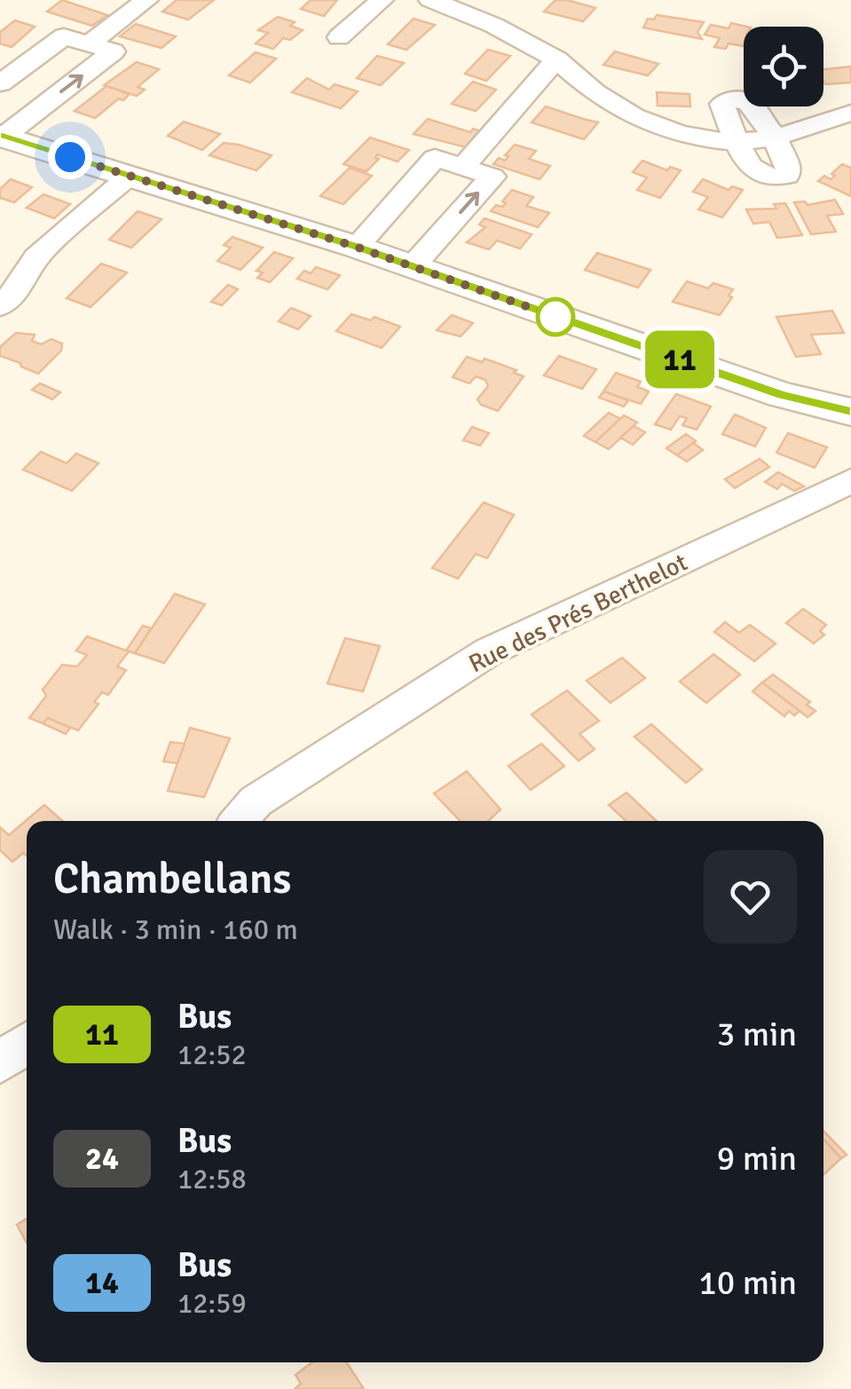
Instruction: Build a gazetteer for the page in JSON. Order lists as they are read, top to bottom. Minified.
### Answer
{"streets":{"street":["Rue des Prés Berthelot"]},"lines":["bus line 11"],"page":{"on_map":"11","heading":["Chambellans","Walk · 3 min · 160 m"],"list":[{"mark":"11","name":"Bus","note":"12:52","value":"3 min"},{"mark":"24","name":"Bus","note":"12:58","value":"9 min"},{"mark":"14","name":"Bus","note":"12:59","value":"10 min"}]}}
